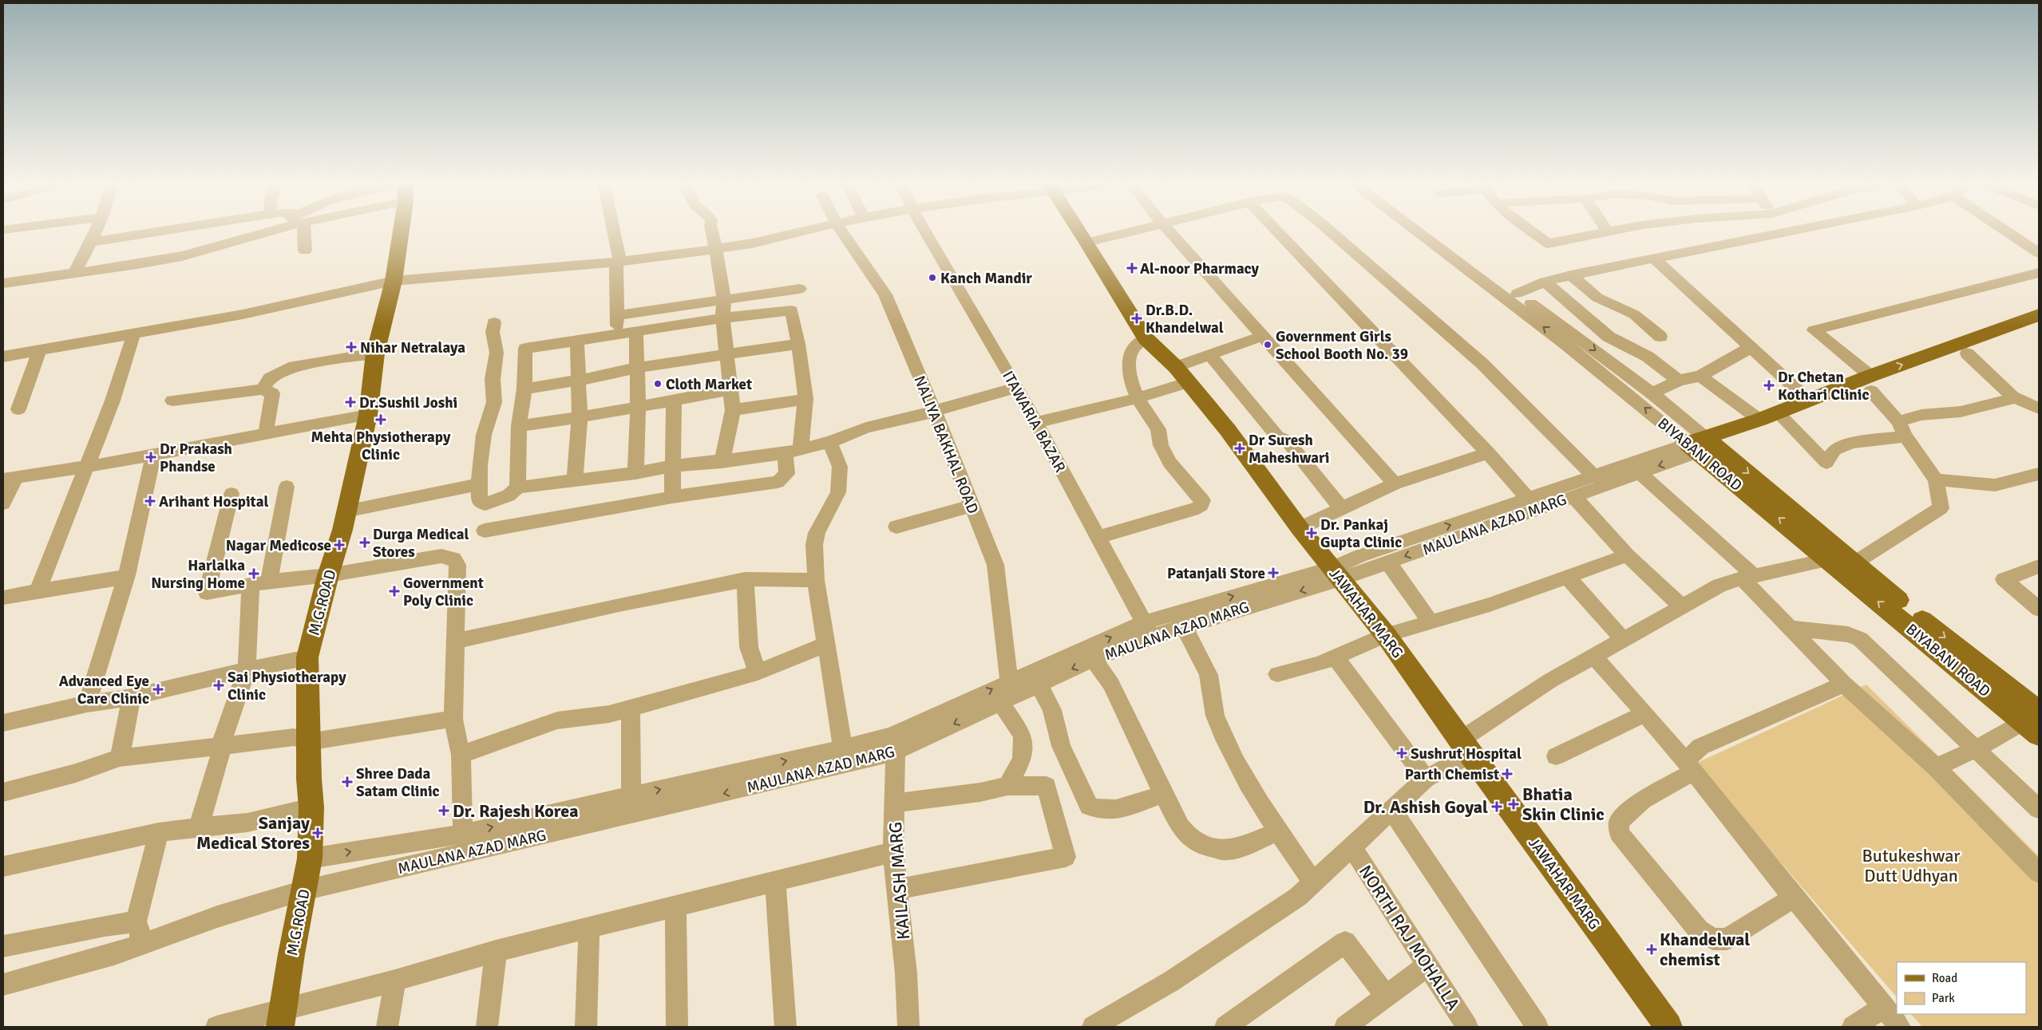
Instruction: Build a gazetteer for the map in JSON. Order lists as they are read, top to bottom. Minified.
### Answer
{"streets":{"main road":["BIYABANI ROAD","MAULANA AZAD MARG","M.G.ROAD","JAWAHAR MARG"],"street":["ITAWARIA BAZAR","NALIYA BAKHAL ROAD","KAILASH MARG","NORTH RAJ MOHALLA"]},"crossings":[["ITAWARIA BAZAR","MAULANA AZAD MARG"],["NALIYA BAKHAL ROAD","MAULANA AZAD MARG"],["BIYABANI ROAD","MAULANA AZAD MARG"],["MAULANA AZAD MARG","M.G.ROAD"],["MAULANA AZAD MARG","JAWAHAR MARG"],["MAULANA AZAD MARG","KAILASH MARG"]],"parks":["Butukeshwar Dutt Udhyan"],"places":{"health":["Al-noor Pharmacy","Dr.B.D. Khandelwal","Nihar Netralaya","Dr Chetan Kothari Clinic","Dr.Sushil Joshi","Mehta Physiotherapy Clinic","Dr Suresh Maheshwari","Dr Prakash Phandse","Arihant Hospital","Dr. Pankaj Gupta Clinic","Durga Medical Stores","Nagar Medicose","Patanjali Store","Harlalka Nursing Home","Government Poly Clinic","Sai Physiotherapy Clinic","Advanced Eye Care Clinic","Sushrut Hospital","Parth Chemist","Shree Dada Satam Clinic","Bhatia Skin Clinic","Dr. Ashish Goyal","Dr. Rajesh Korea","Sanjay Medical Stores","Khandelwal chemist"],"other":["Kanch Mandir","Government Girls School Booth No. 39","Cloth Market"]},"legend":["Road","Park"]}
